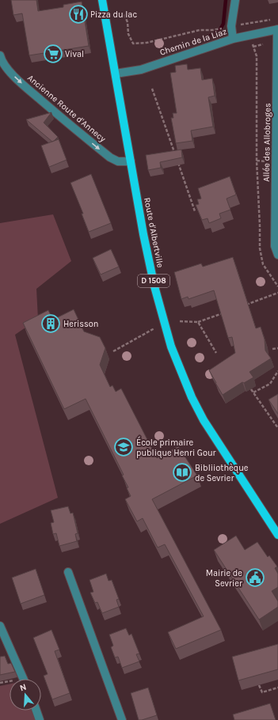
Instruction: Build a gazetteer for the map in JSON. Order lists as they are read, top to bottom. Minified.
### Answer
{"streets":{"main road":["Route d'Albertville","D 1508"],"street":["Chemin de la Liaz","Ancienne Route d'Annecy","Allée des Allobroges"]},"crossings":[["Chemin de la Liaz","Allée des Allobroges"],["Chemin de la Liaz","Route d'Albertville"],["Ancienne Route d'Annecy","Route d'Albertville"]],"one_way":["Ancienne Route d'Annecy"],"places":{"restaurant":["Pizza du lac"],"supermarket":["Vival"],"building":["Herisson"],"school or university":["École primaire publique Henri Gour"],"library":["Bibliiothèque de Sevrier"],"public building":["Mairie de Sevrier"]},"north":"top"}
